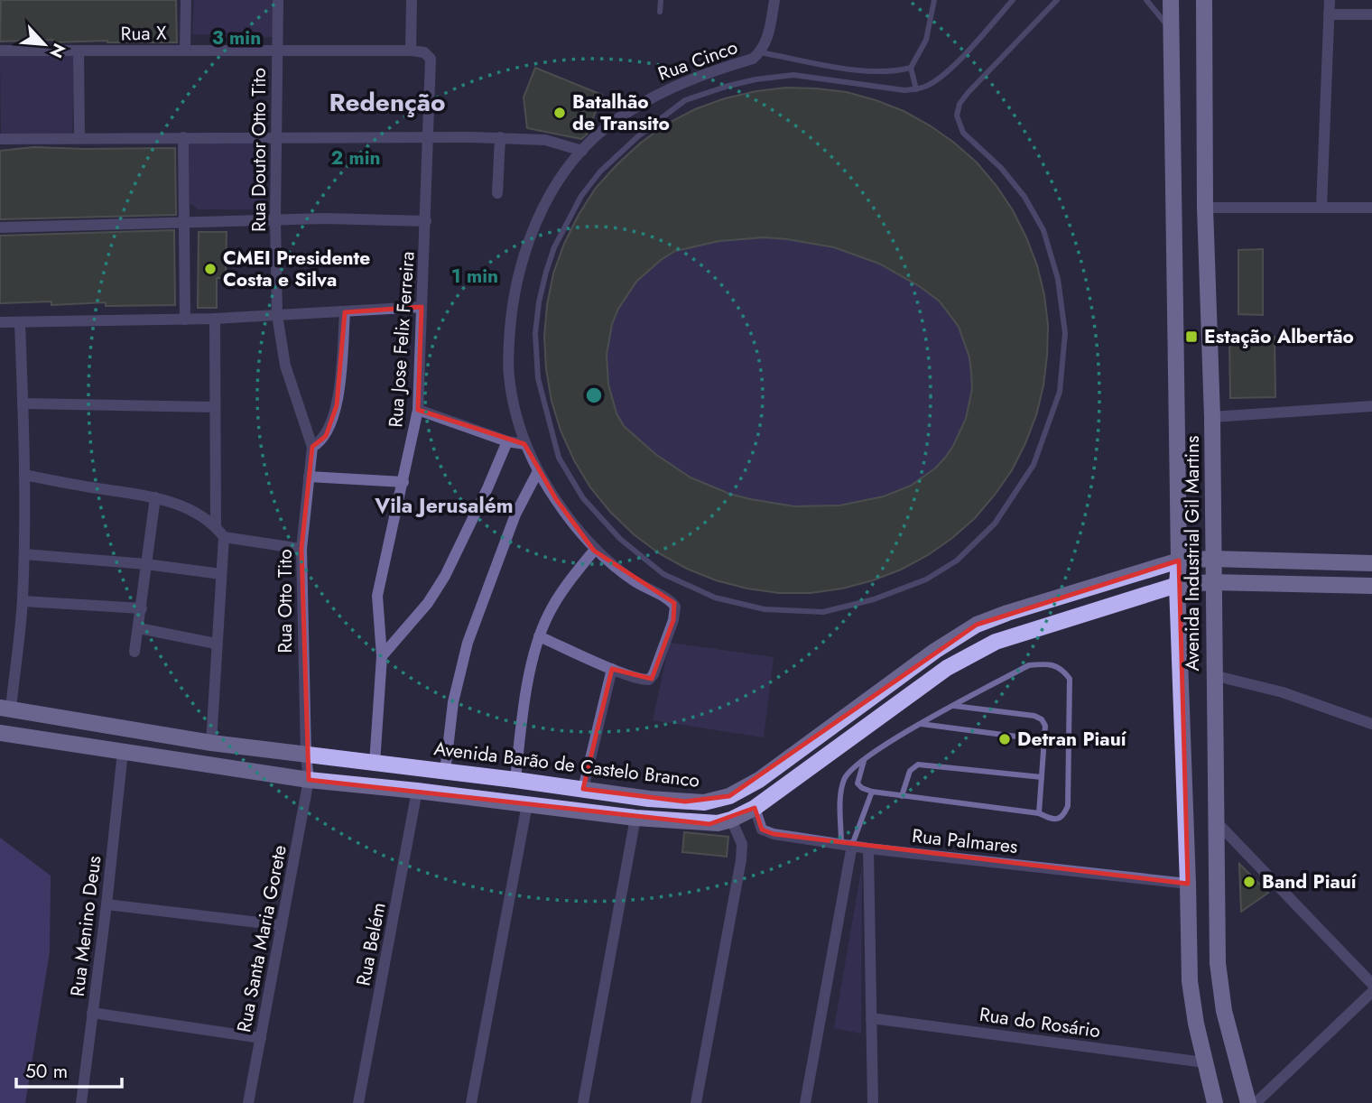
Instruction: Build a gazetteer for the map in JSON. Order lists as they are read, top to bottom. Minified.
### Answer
{"streets":{"main road":["Avenida Industrial Gil Martins","Avenida Barão de Castelo Branco"],"street":["Rua X","Rua Cinco","Rua Doutor Otto Tito","Rua Jose Felix Ferreira","Rua Otto Tito","Rua Palmares","Rua Menino Deus","Rua Santa Maria Gorete","Rua Belém","Rua do Rosário"]},"crossings":[["Rua X","Rua Doutor Otto Tito"],["Rua X","Rua Jose Felix Ferreira"],["Rua Doutor Otto Tito","Rua Otto Tito"],["Rua Jose Felix Ferreira","Avenida Barão de Castelo Branco"],["Avenida Industrial Gil Martins","Avenida Barão de Castelo Branco"],["Avenida Industrial Gil Martins","Rua Palmares"],["Avenida Industrial Gil Martins","Rua do Rosário"],["Rua Otto Tito","Avenida Barão de Castelo Branco"],["Rua Otto Tito","Rua Santa Maria Gorete"]],"districts":["Redenção","Vila Jerusalém"],"places":{"other":["Batalhão de Transito","CMEI Presidente Costa e Silva","Detran Piauí","Band Piauí"],"transit":["Estação Albertão"]},"scale_bar":"50 m","north":"bottom right","rings":["3 min","2 min","1 min"]}
